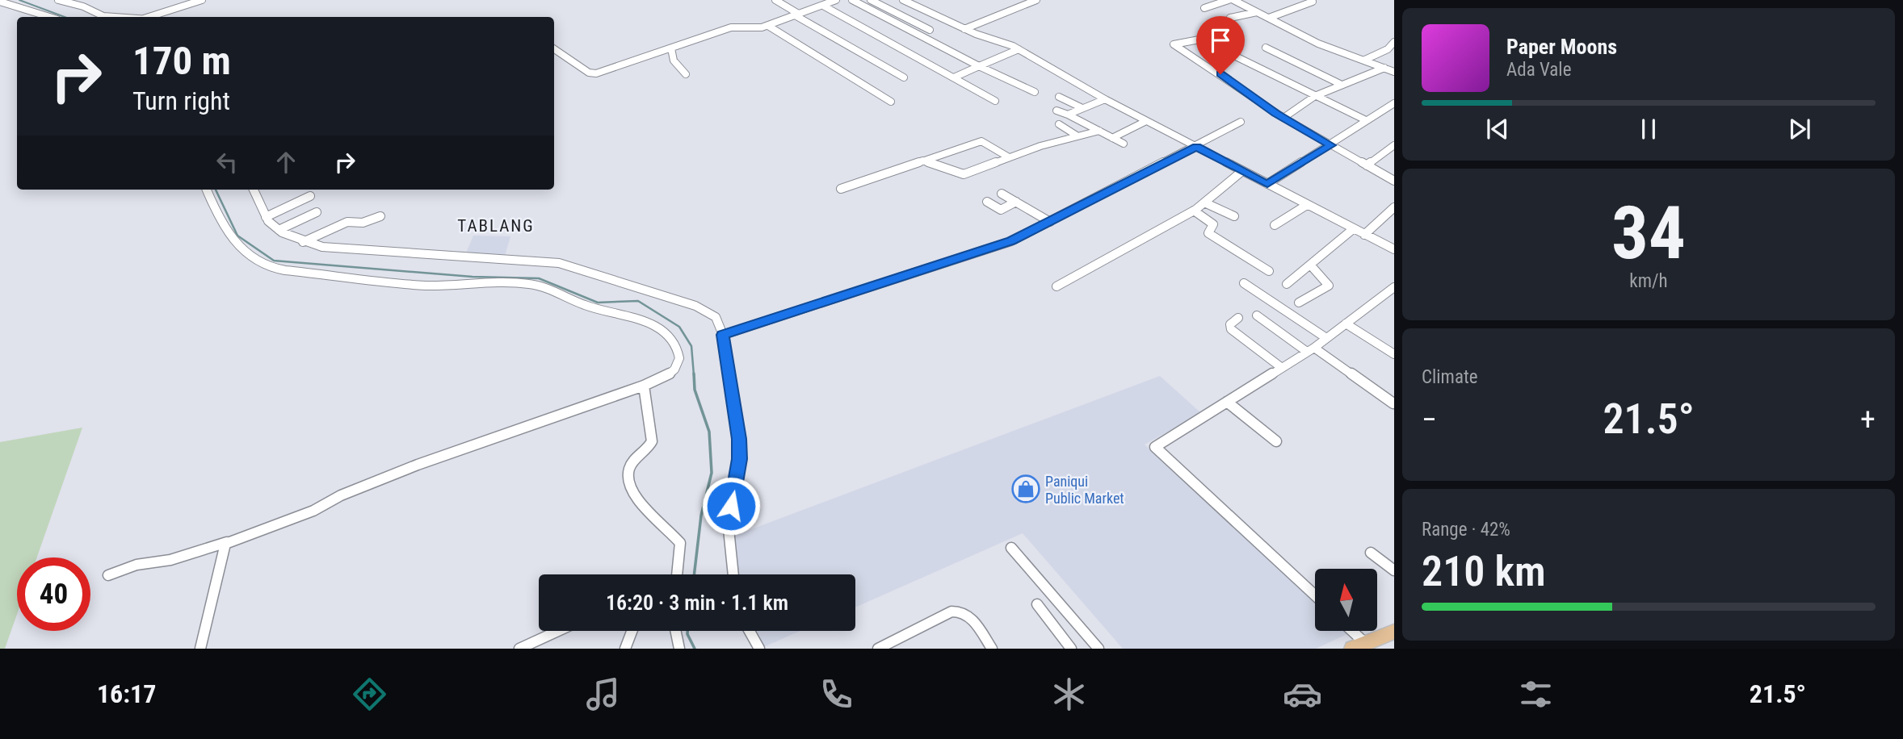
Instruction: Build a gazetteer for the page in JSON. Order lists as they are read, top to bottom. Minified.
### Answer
{"districts":["TABLANG"],"places":{"shop":["Paniqui Public Market"]},"north":"top","page":{"turn":["170 m","Turn right"],"song":["Paper Moons","Ada Vale"],"tile":[["34","km/h"],"Climate",["Range · 42%","210 km"]],"heat":["−","21.5°","+"],"limit":"40","trip":"16:20 · 3 min · 1.1 km","tabs":["16:17","21.5°"]}}
